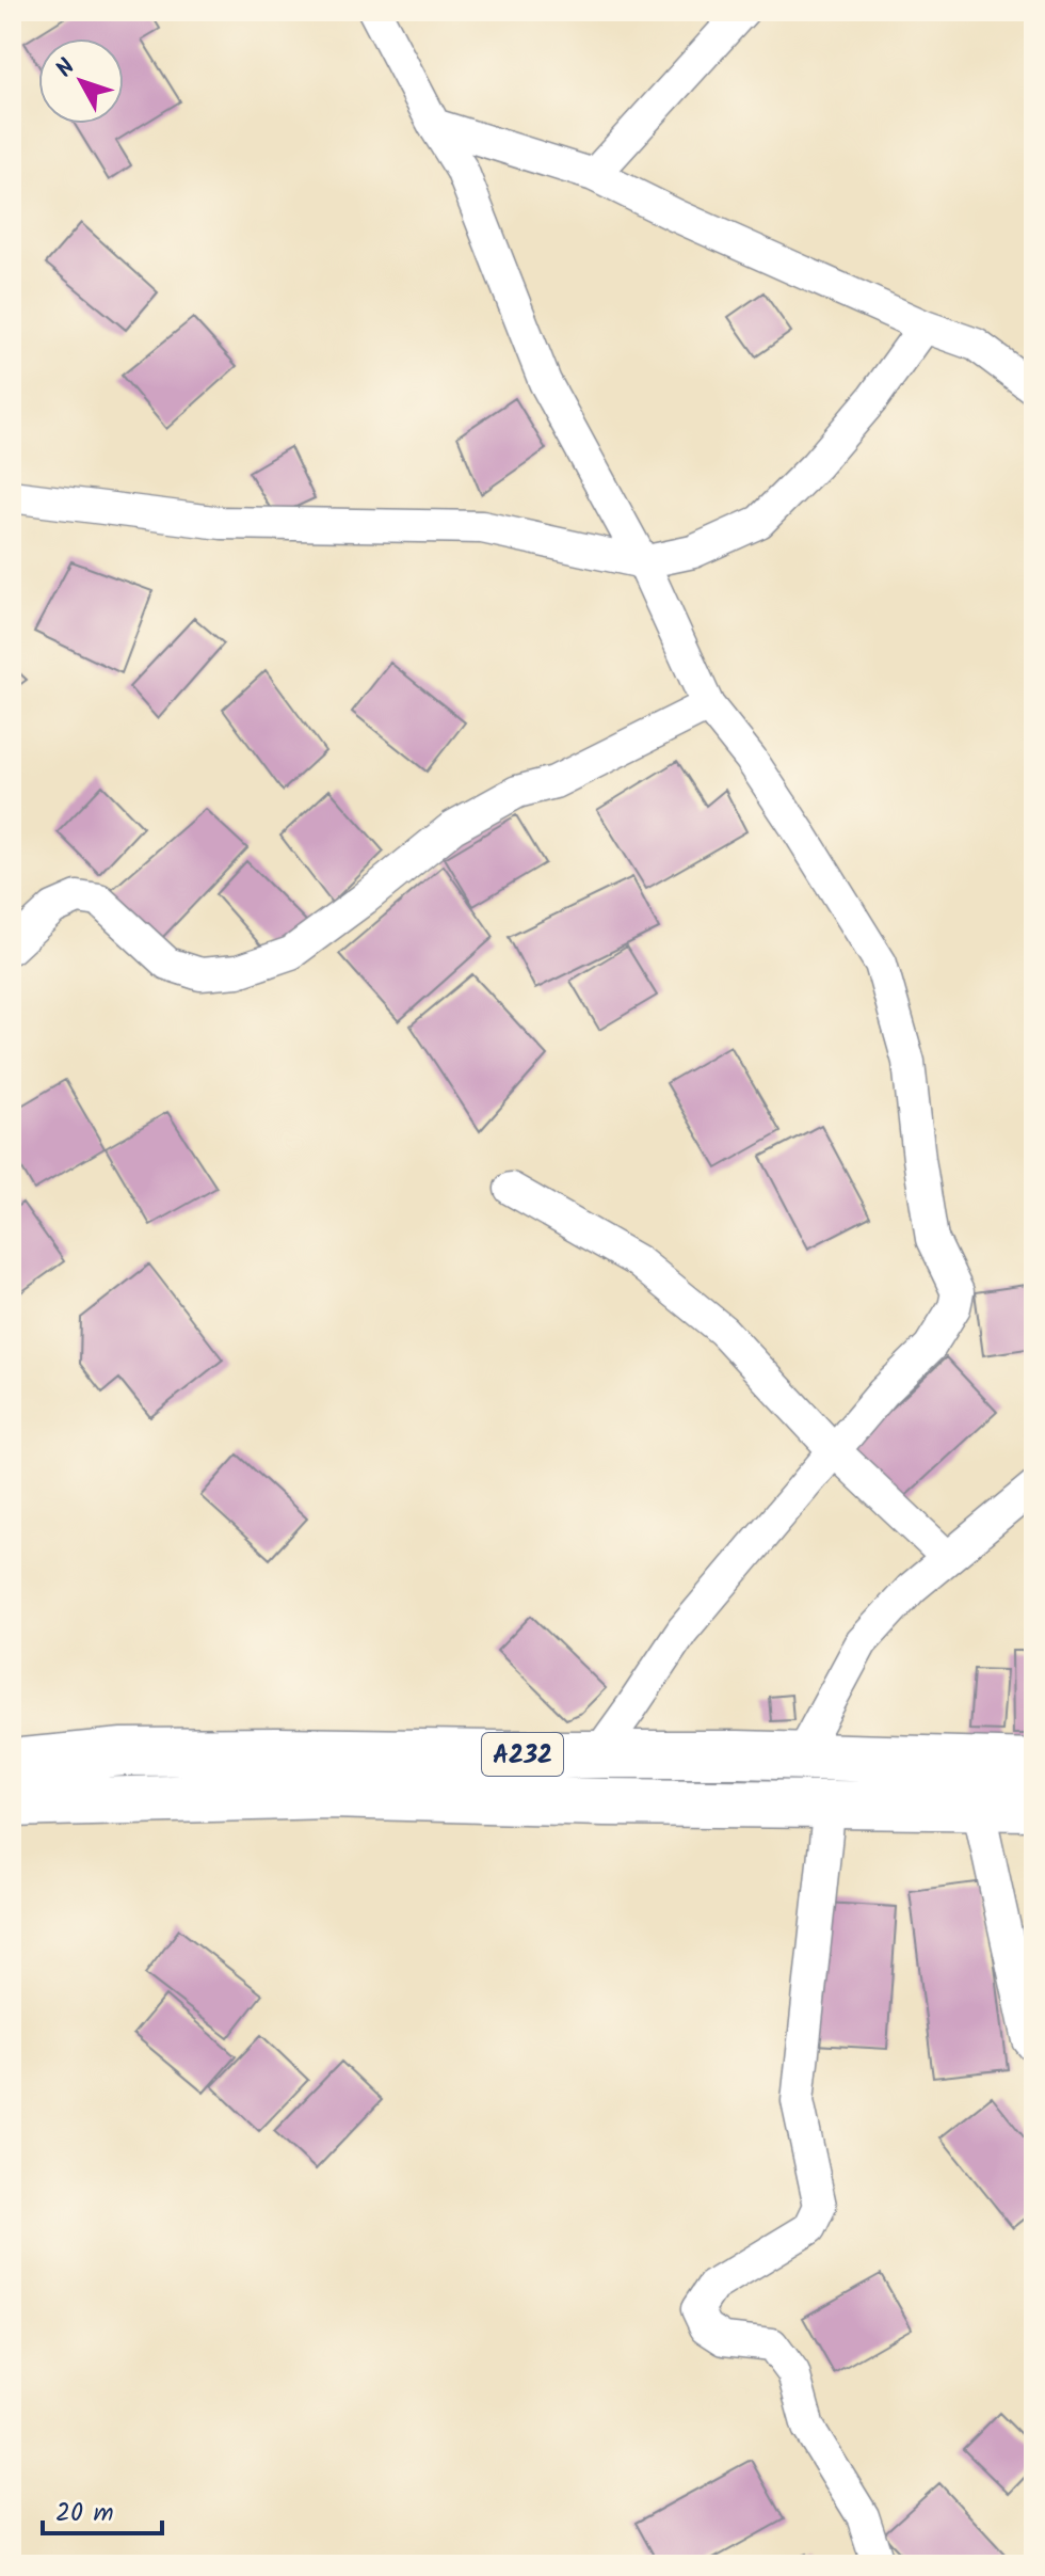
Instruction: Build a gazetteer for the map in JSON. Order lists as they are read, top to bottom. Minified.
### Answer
{"streets":{"main road":["A232"]},"scale_bar":"20 m","north":"top left"}
